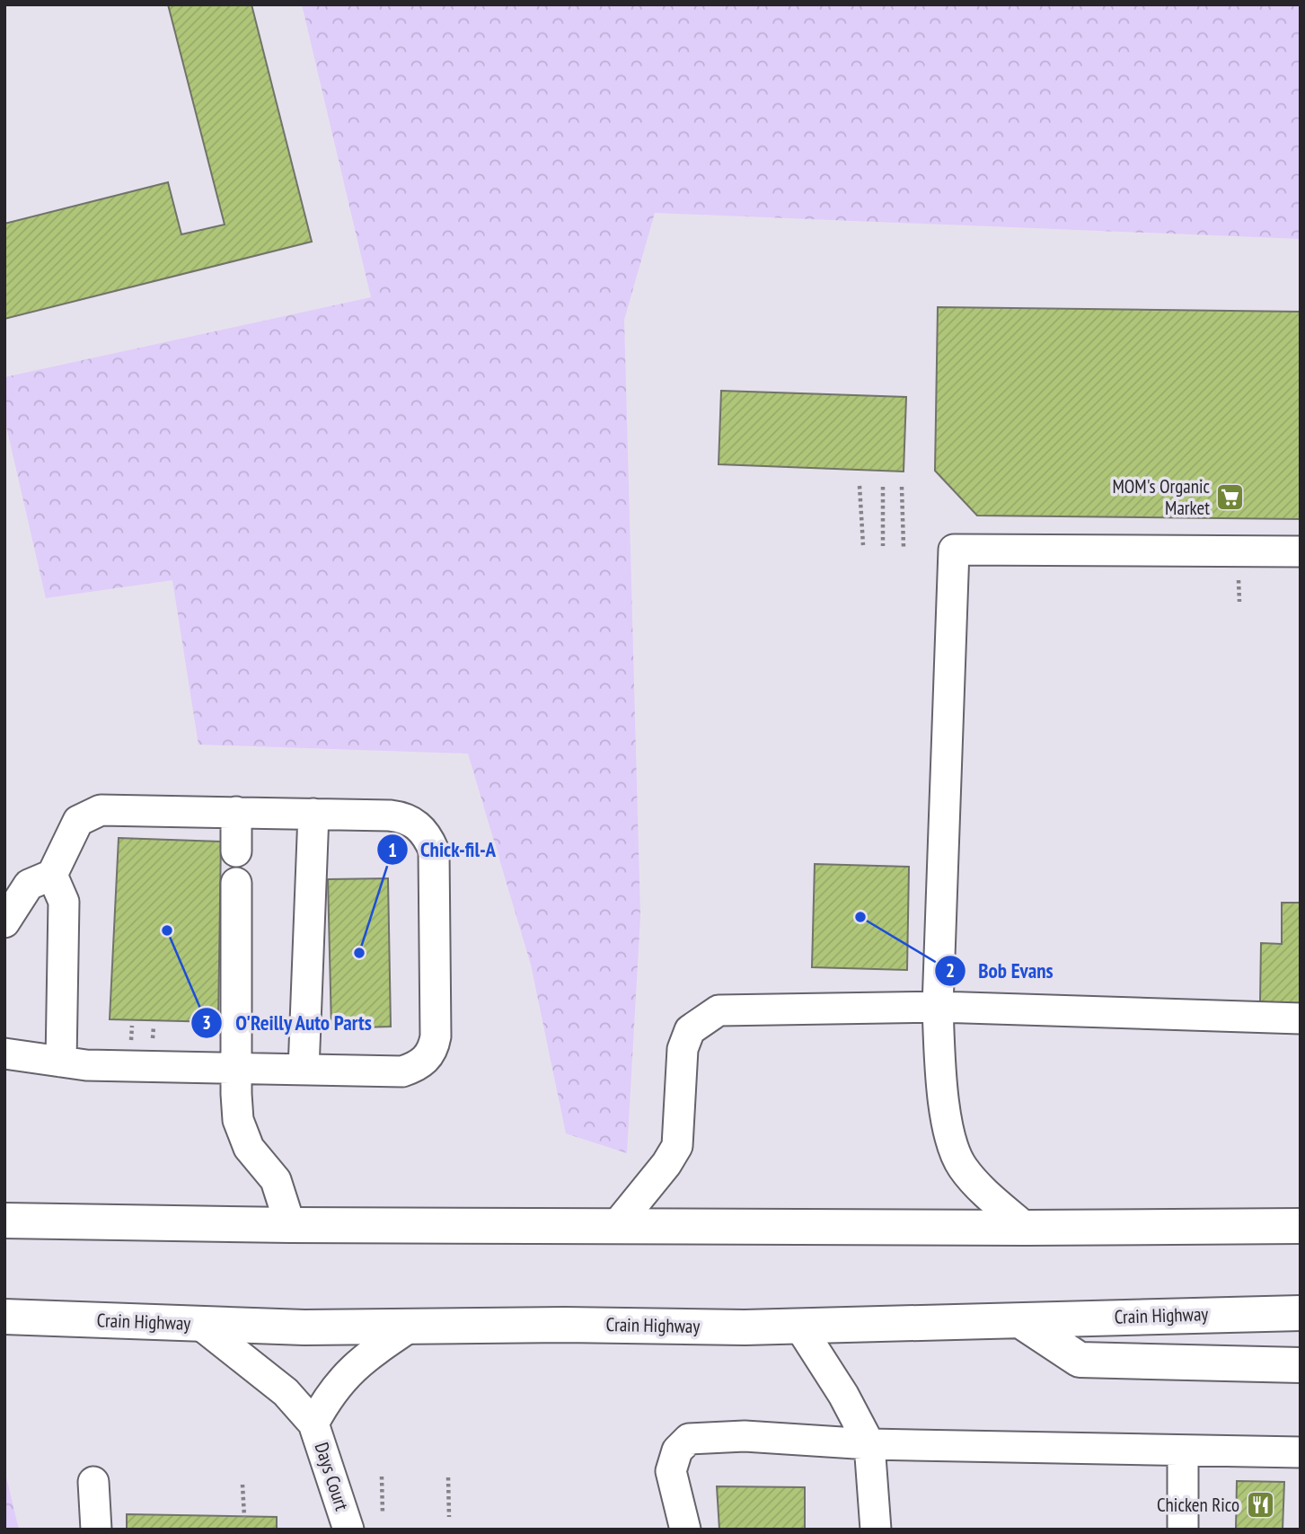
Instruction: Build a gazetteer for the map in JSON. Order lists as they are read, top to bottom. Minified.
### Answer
{"streets":{"highway":["Crain Highway"],"street":["Days Court"]},"places":{"supermarket":["MOM's Organic Market"],"other":["Bob Evans","O'Reilly Auto Parts","Chick-fil-A"],"restaurant":["Chicken Rico"]}}
